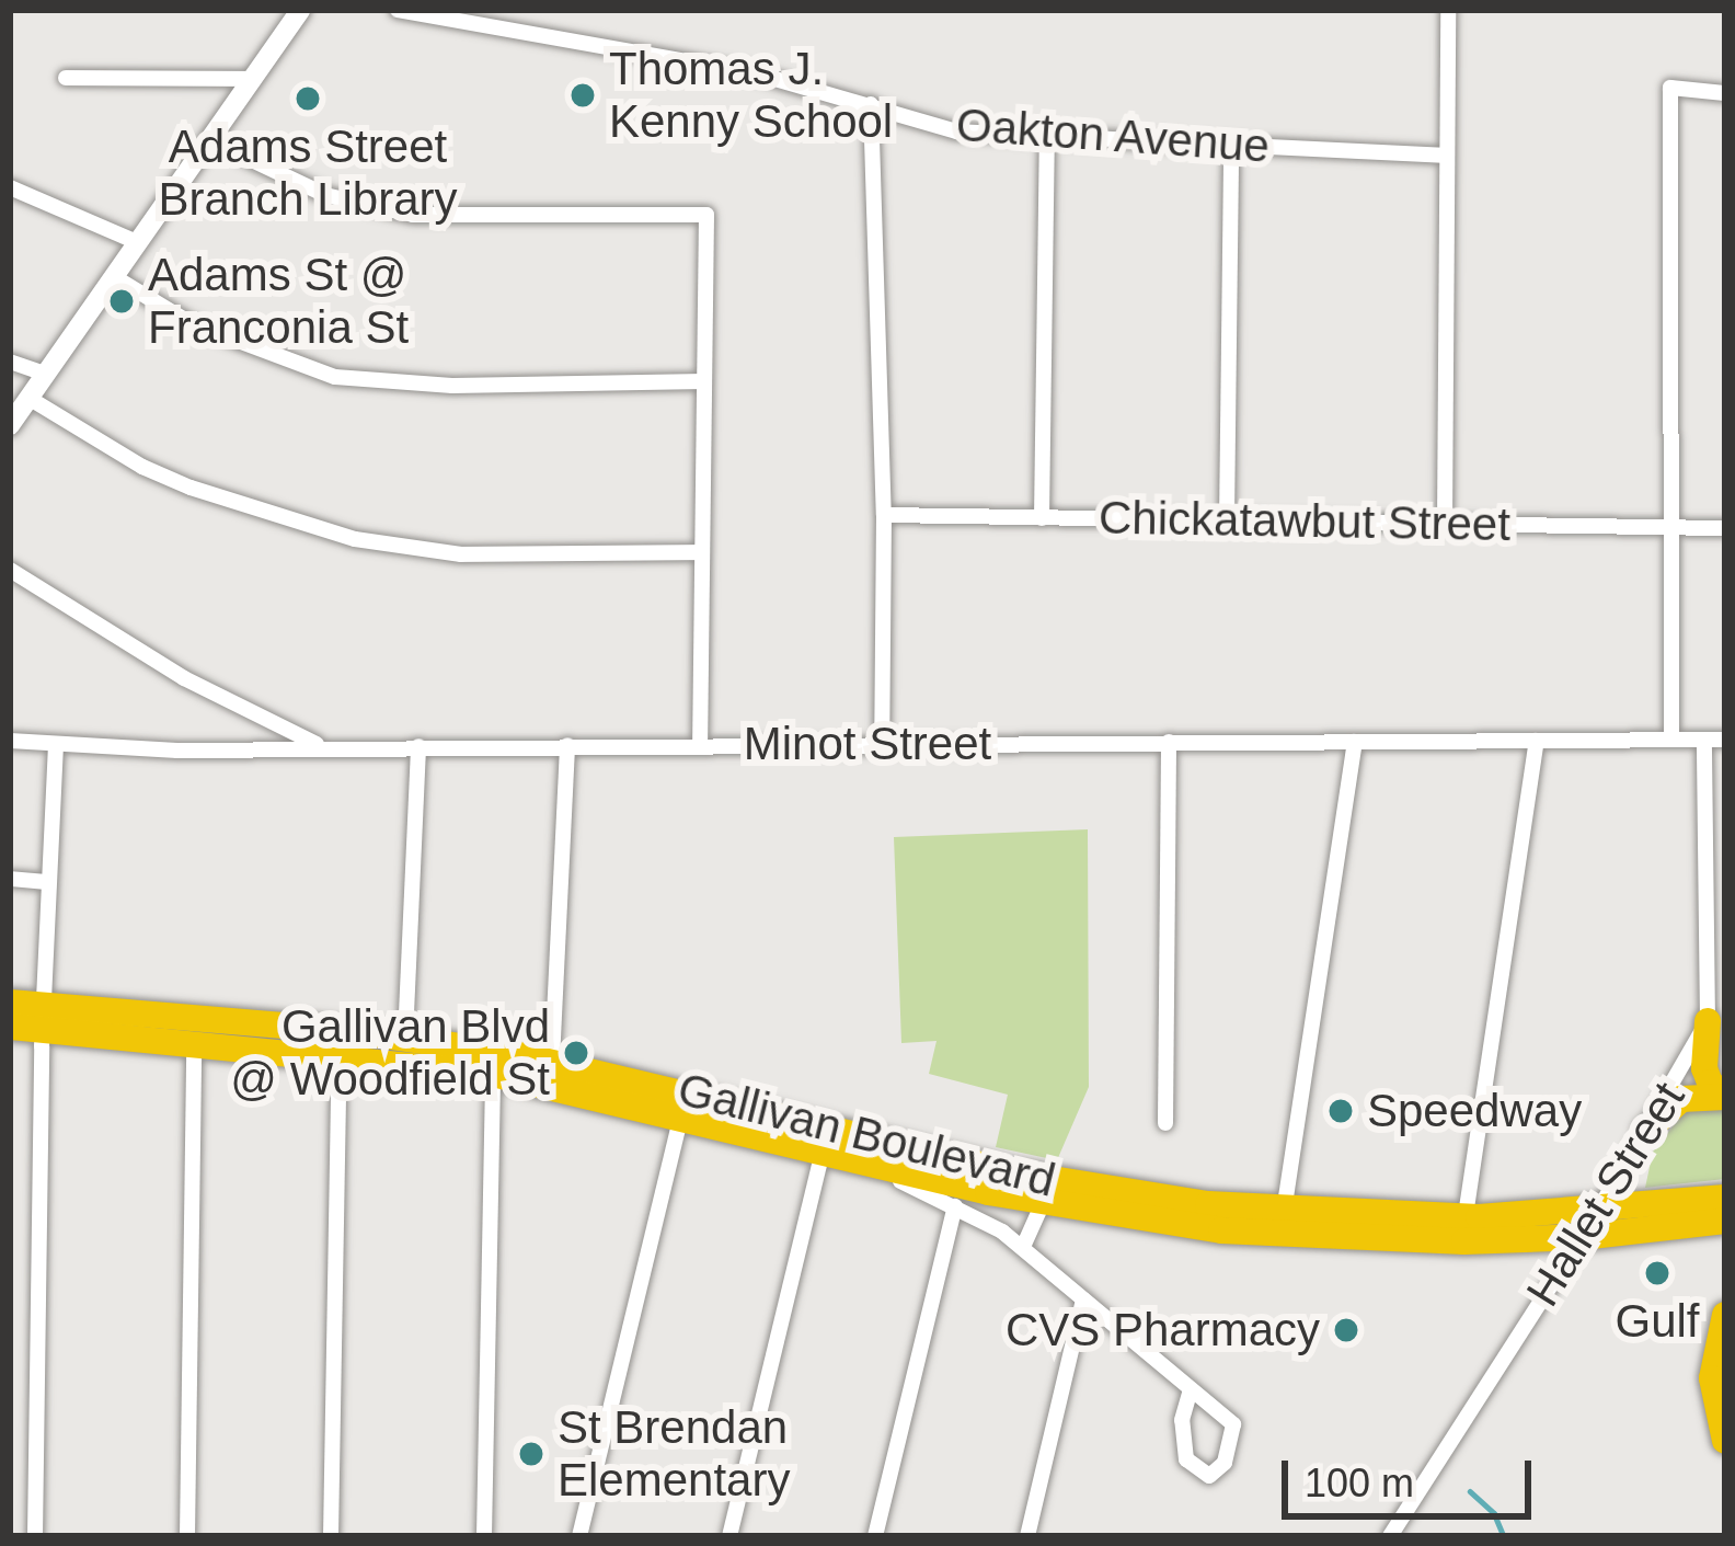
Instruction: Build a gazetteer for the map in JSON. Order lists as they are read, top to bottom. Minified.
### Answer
{"streets":{"highway":["Gallivan Boulevard"],"street":["Oakton Avenue","Chickatawbut Street","Minot Street","Hallet Street"]},"crossings":[["Minot Street","Hallet Street"],["Gallivan Boulevard","Hallet Street"]],"places":["Thomas J. Kenny School","Adams Street Branch Library","Adams St @ Franconia St","Gallivan Blvd @ Woodfield St","Speedway","Gulf","CVS Pharmacy","St Brendan Elementary"],"scale_bar":"100 m"}
